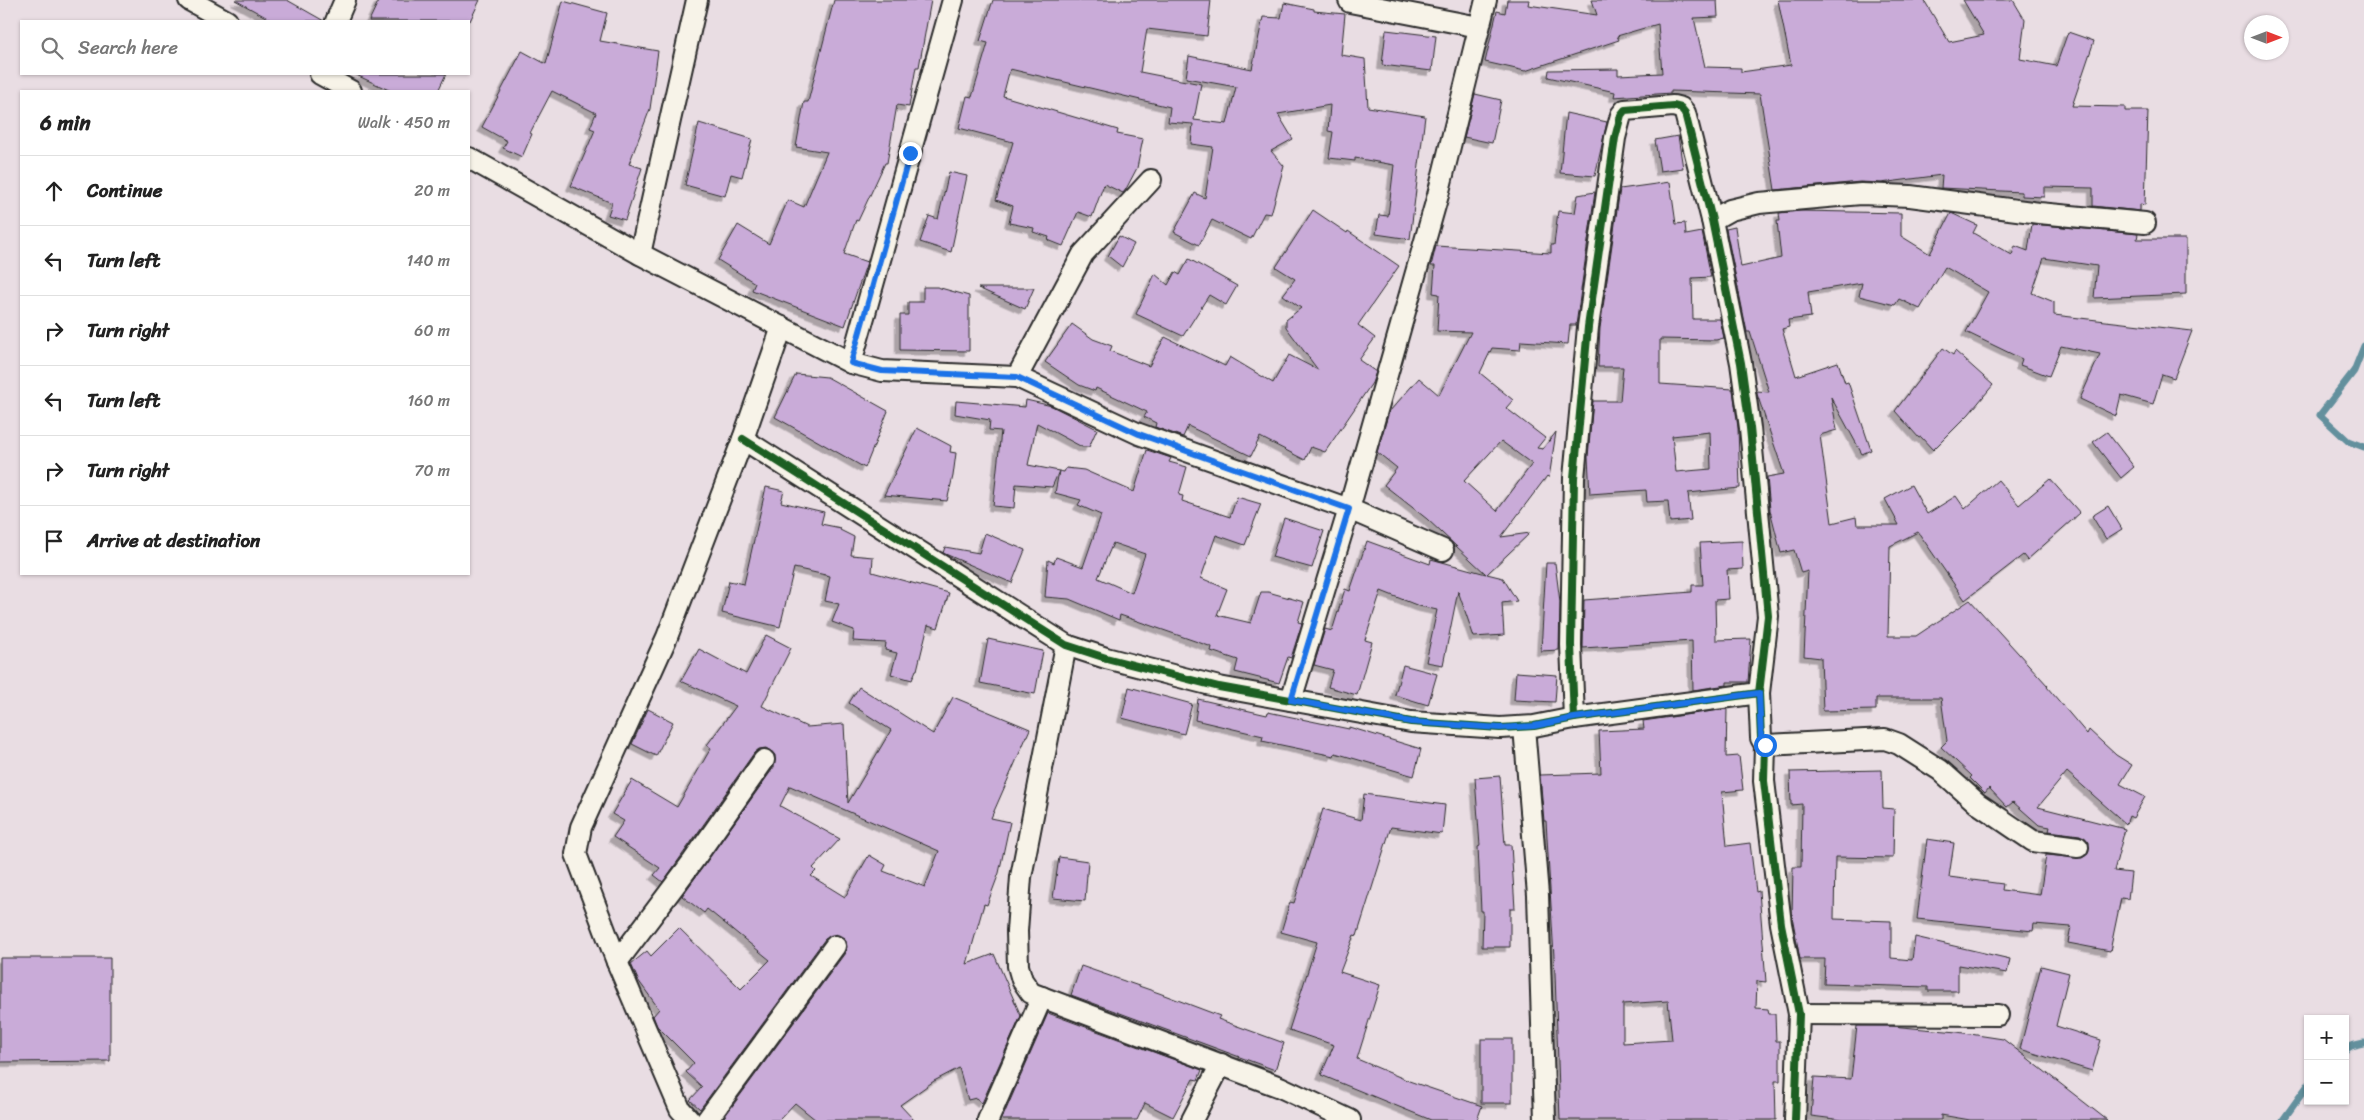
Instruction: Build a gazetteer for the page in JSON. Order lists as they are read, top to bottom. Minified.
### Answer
{"north":"right","page":{"search":"Search here","heading":["6 min","Walk · 450 m"],"list":[["Continue","20 m"],["Turn left","140 m"],["Turn right","60 m"],["Turn left","160 m"],["Turn right","70 m"],"Arrive at destination"],"map_buttons":["+","−"]}}
